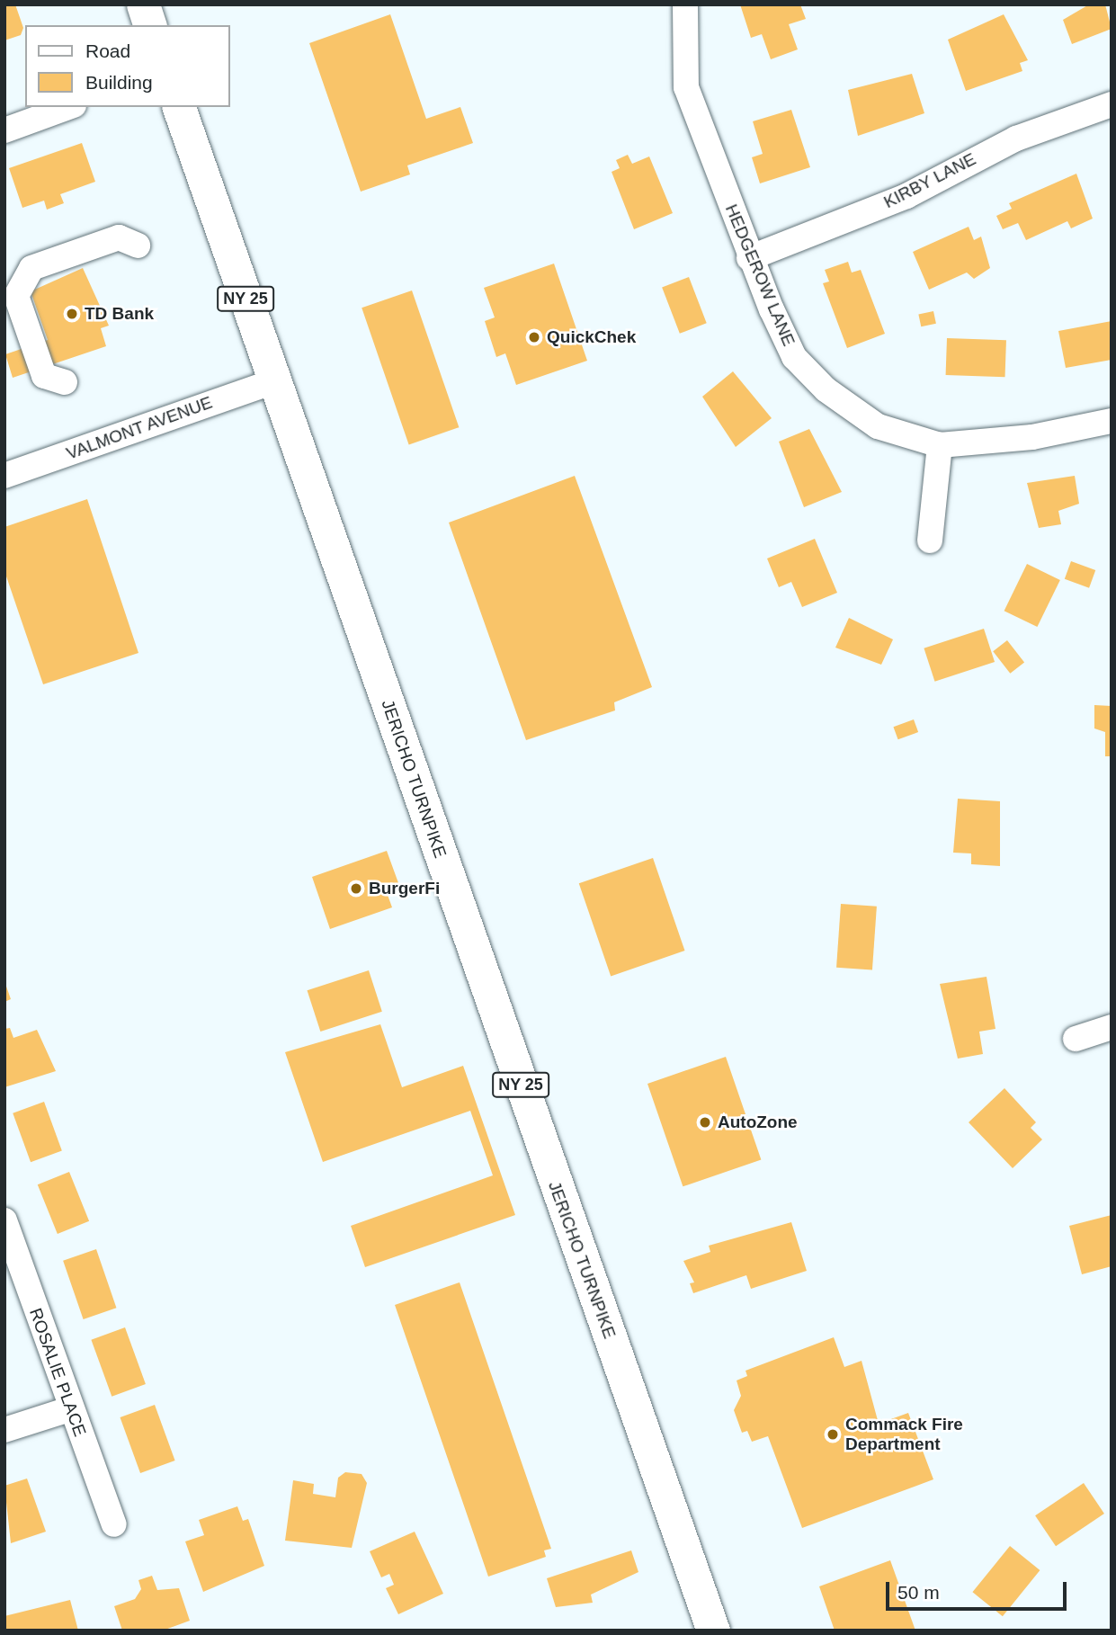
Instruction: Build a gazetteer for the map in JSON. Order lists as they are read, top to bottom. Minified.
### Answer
{"streets":{"main road":["NY 25","JERICHO TURNPIKE"],"street":["KIRBY LANE","HEDGEROW LANE","VALMONT AVENUE","ROSALIE PLACE"]},"crossings":[["KIRBY LANE","HEDGEROW LANE"],["VALMONT AVENUE","JERICHO TURNPIKE"]],"places":["TD Bank","QuickChek","BurgerFi","AutoZone","Commack Fire Department"],"legend":["Road","Building"],"scale_bar":"50 m"}
